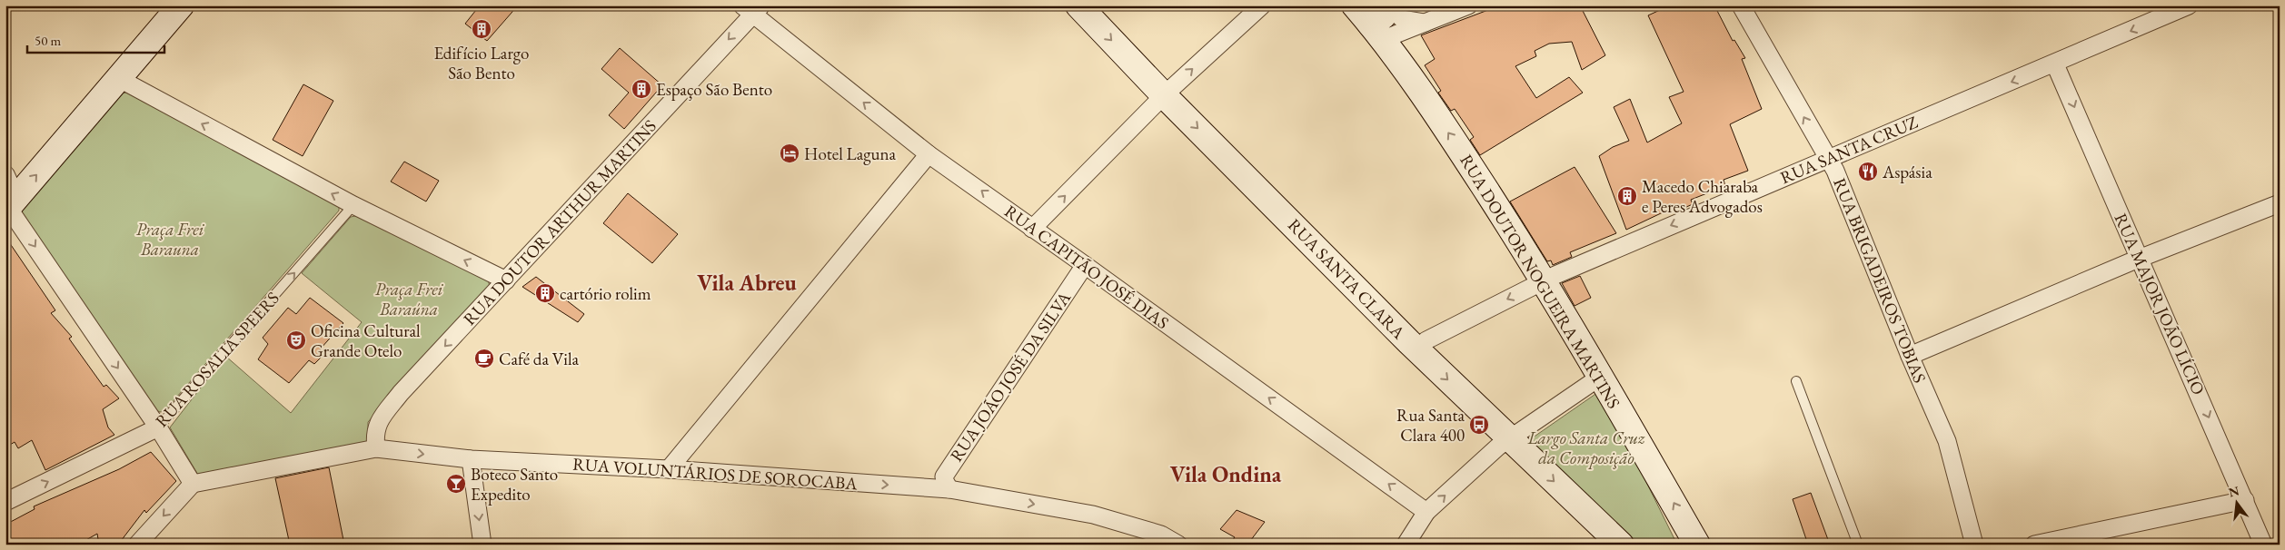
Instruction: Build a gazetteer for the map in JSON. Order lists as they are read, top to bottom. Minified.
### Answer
{"streets":{"main road":["RUA SANTA CLARA","RUA DOUTOR NOGUEIRA MARTINS"],"street":["RUA SANTA CRUZ","RUA DOUTOR ARTHUR MARTINS","RUA CAPITÃO JOSÉ DIAS","RUA BRIGADEIROS TOBIAS","RUA MAJOR JOÃO LÍCIO","RUA ROSALIA SPEERS","RUA JOÃO JOSÉ DA SILVA","RUA VOLUNTÁRIOS DE SOROCABA"]},"crossings":[["RUA SANTA CRUZ","RUA SANTA CLARA"],["RUA SANTA CRUZ","RUA BRIGADEIROS TOBIAS"],["RUA SANTA CRUZ","RUA DOUTOR NOGUEIRA MARTINS"],["RUA SANTA CRUZ","RUA MAJOR JOÃO LÍCIO"],["RUA DOUTOR ARTHUR MARTINS","RUA CAPITÃO JOSÉ DIAS"],["RUA DOUTOR ARTHUR MARTINS","RUA VOLUNTÁRIOS DE SOROCABA"],["RUA CAPITÃO JOSÉ DIAS","RUA JOÃO JOSÉ DA SILVA"],["RUA JOÃO JOSÉ DA SILVA","RUA VOLUNTÁRIOS DE SOROCABA"]],"one_way":["RUA SANTA CRUZ","RUA DOUTOR ARTHUR MARTINS","RUA CAPITÃO JOSÉ DIAS","RUA SANTA CLARA","RUA DOUTOR NOGUEIRA MARTINS","RUA MAJOR JOÃO LÍCIO","RUA ROSALIA SPEERS","RUA VOLUNTÁRIOS DE SOROCABA"],"districts":["Vila Abreu","Vila Ondina"],"parks":["Praça Frei Barauna","Praça Frei Baraúna","Largo Santa Cruz da Composição"],"places":{"building":["Edifício Largo São Bento","Espaço São Bento","Macedo Chiaraba e Peres Advogados","cartório rolim"],"hotel":["Hotel Laguna"],"restaurant":["Aspásia"],"theatre":["Oficina Cultural Grande Otelo"],"cafe":["Café da Vila"],"bus stop":["Rua Santa Clara 400"],"bar":["Boteco Santo Expedito"]},"scale_bar":"50 m","north":"top"}
